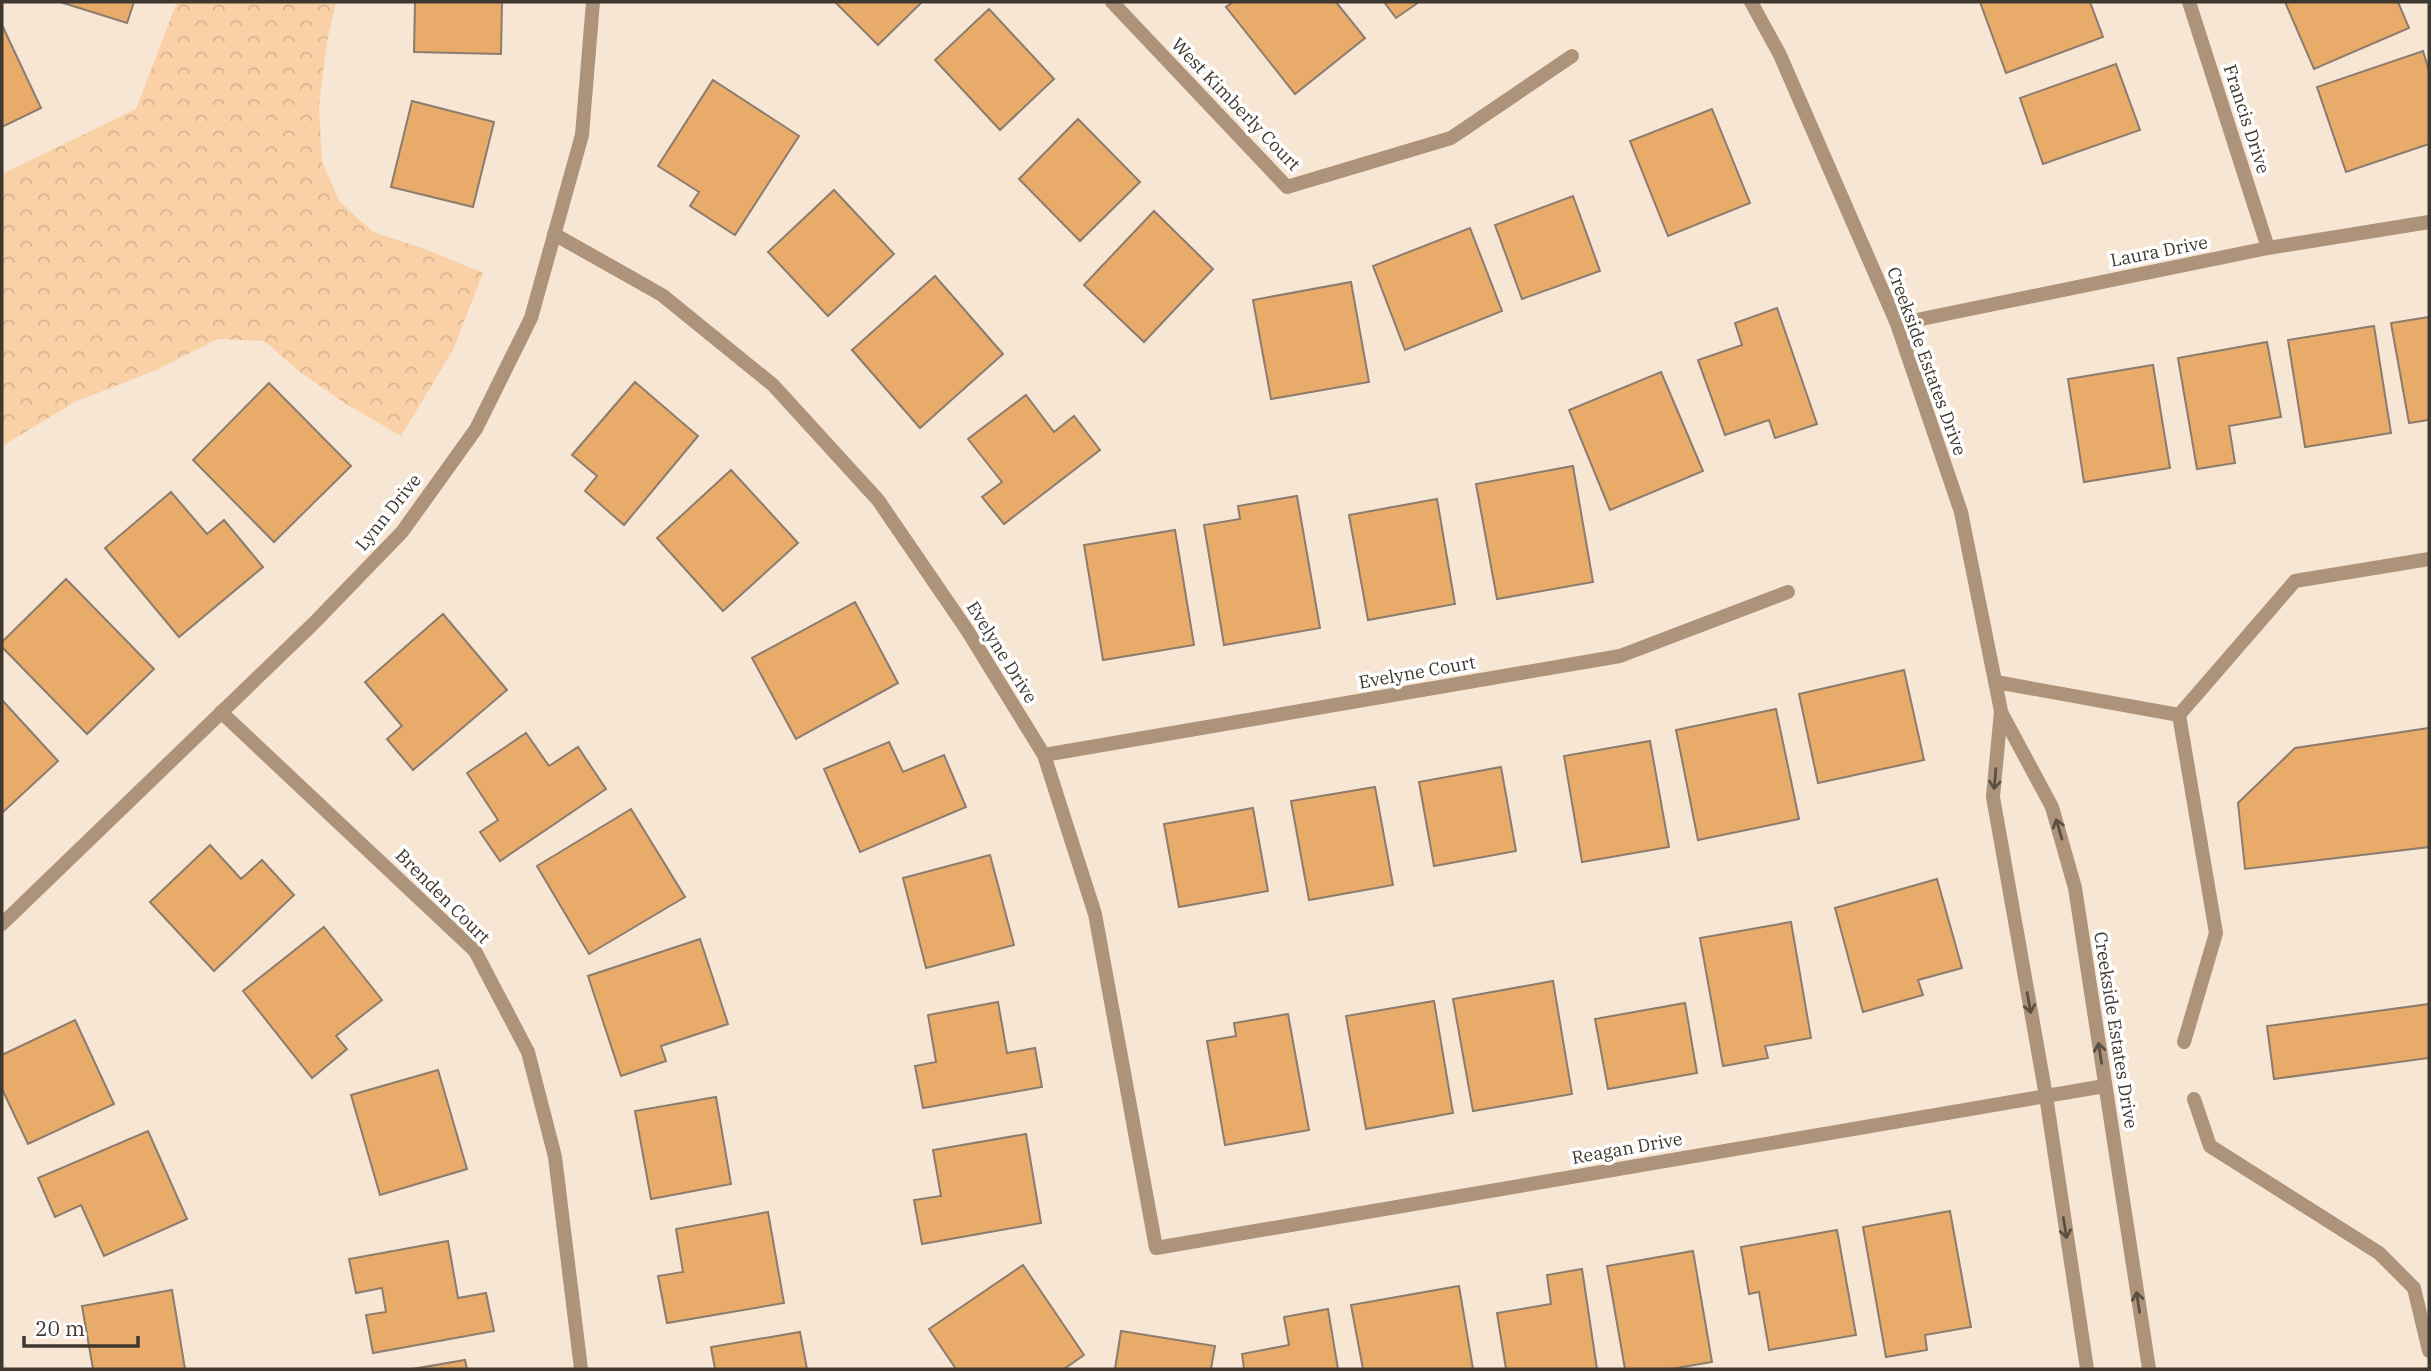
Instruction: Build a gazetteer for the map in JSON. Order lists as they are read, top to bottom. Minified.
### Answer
{"streets":{"street":["West Kimberly Court","Francis Drive","Laura Drive","Creekside Estates Drive","Lynn Drive","Evelyne Drive","Evelyne Court","Brenden Court","Reagan Drive"]},"crossings":[["Francis Drive","Laura Drive"],["Laura Drive","Creekside Estates Drive"],["Creekside Estates Drive","Reagan Drive"],["Lynn Drive","Evelyne Drive"],["Lynn Drive","Brenden Court"],["Evelyne Drive","Evelyne Court"],["Evelyne Drive","Reagan Drive"]],"scale_bar":"20 m"}
